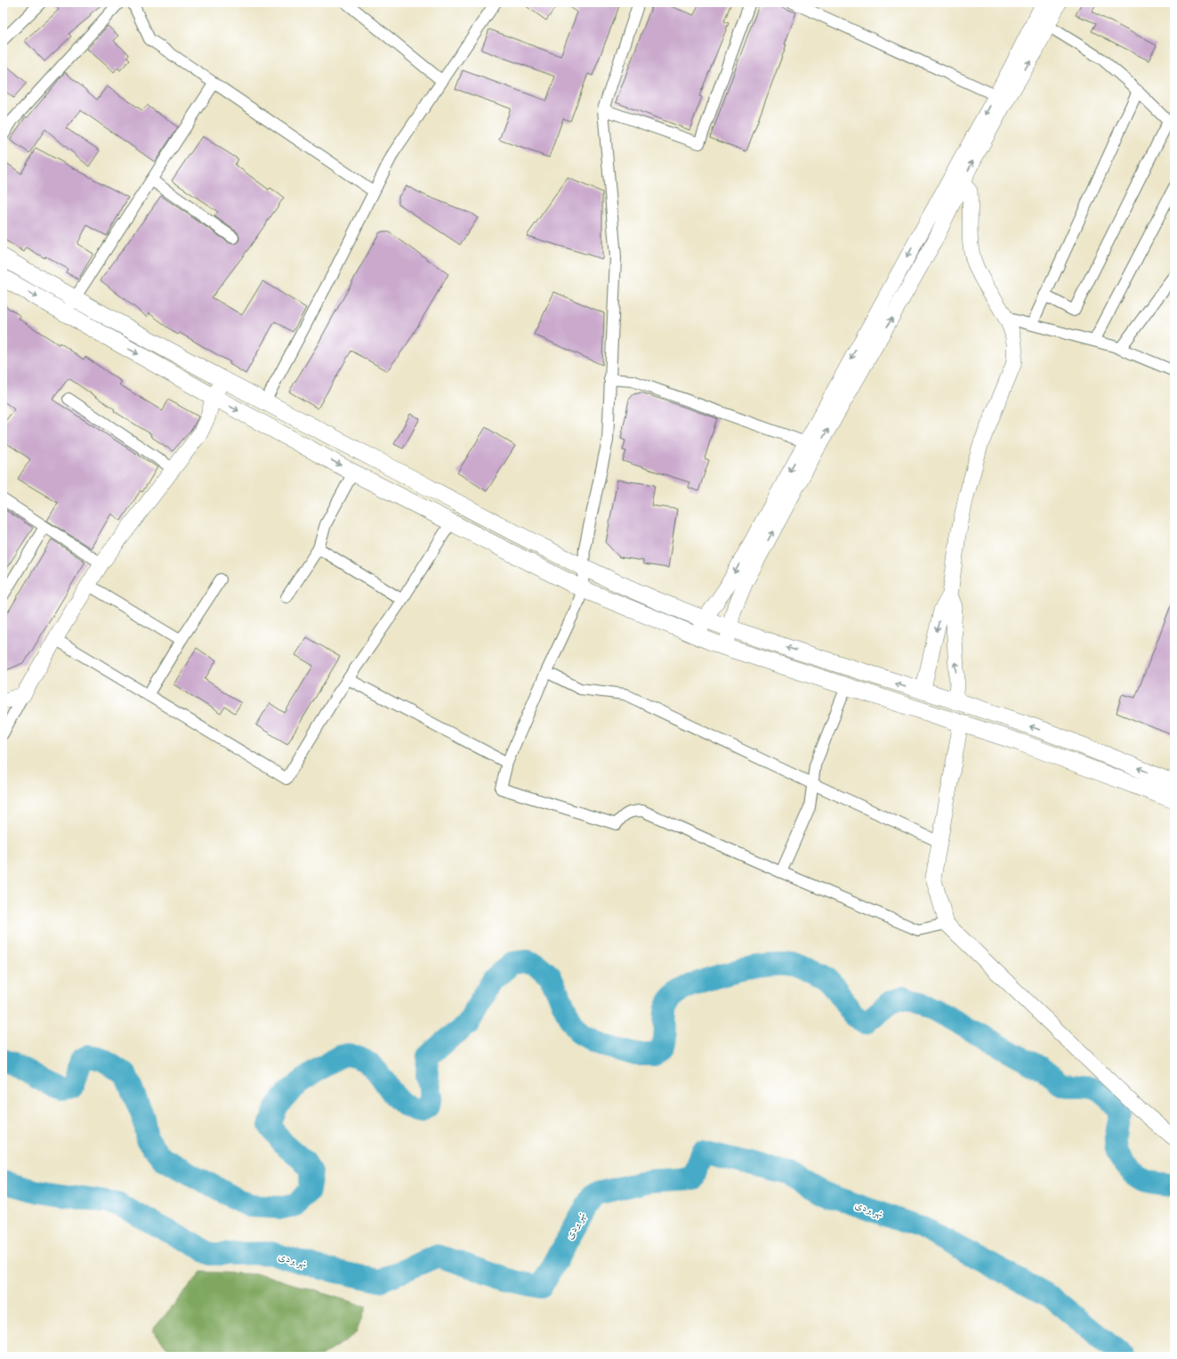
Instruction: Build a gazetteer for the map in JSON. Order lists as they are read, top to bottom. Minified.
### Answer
{"water":["نهر بردى"]}
